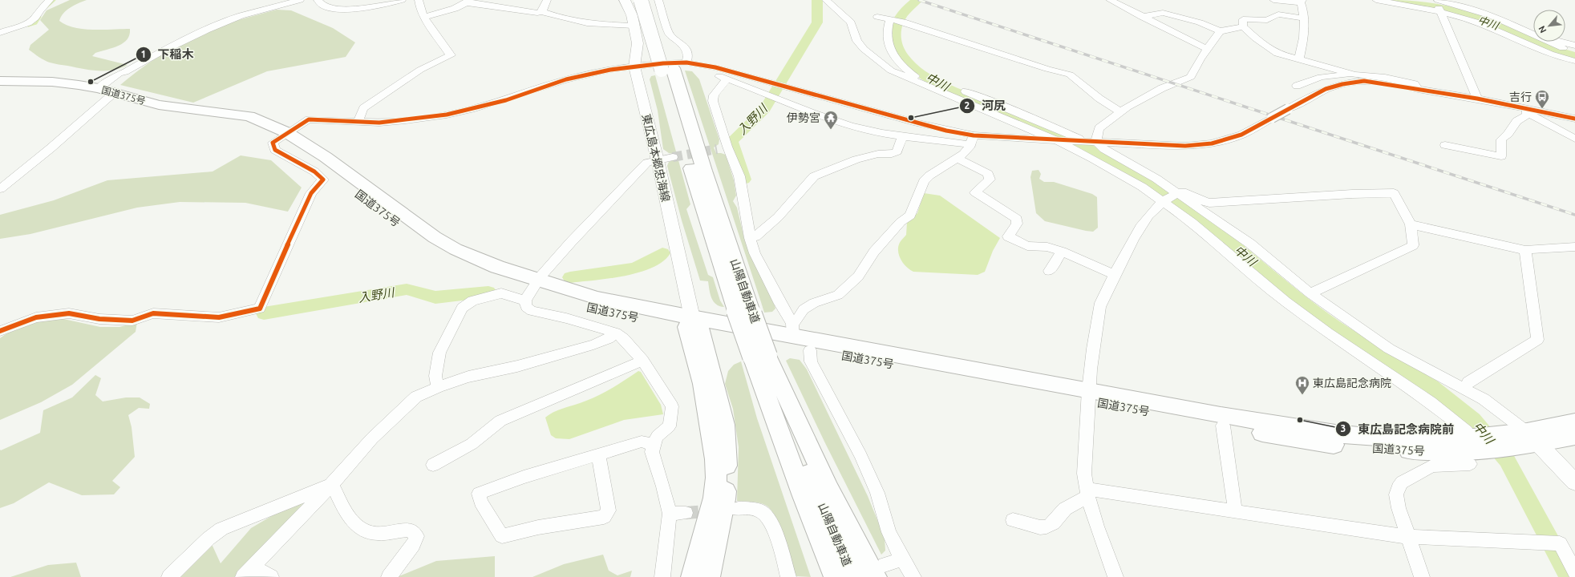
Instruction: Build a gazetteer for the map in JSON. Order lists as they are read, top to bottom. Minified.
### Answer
{"streets":{"highway":["国道375号","山陽自動車道"],"main road":["東広島本郷忠海線"]},"crossings":[["国道375号","東広島本郷忠海線"]],"water":["中川","入野川"],"places":{"other":["下稲木","河尻","東広島記念病院前"],"bus stop":["吉行"],"temple":["伊勢宮"],"hospital":["東広島記念病院"]},"north":"bottom left"}
